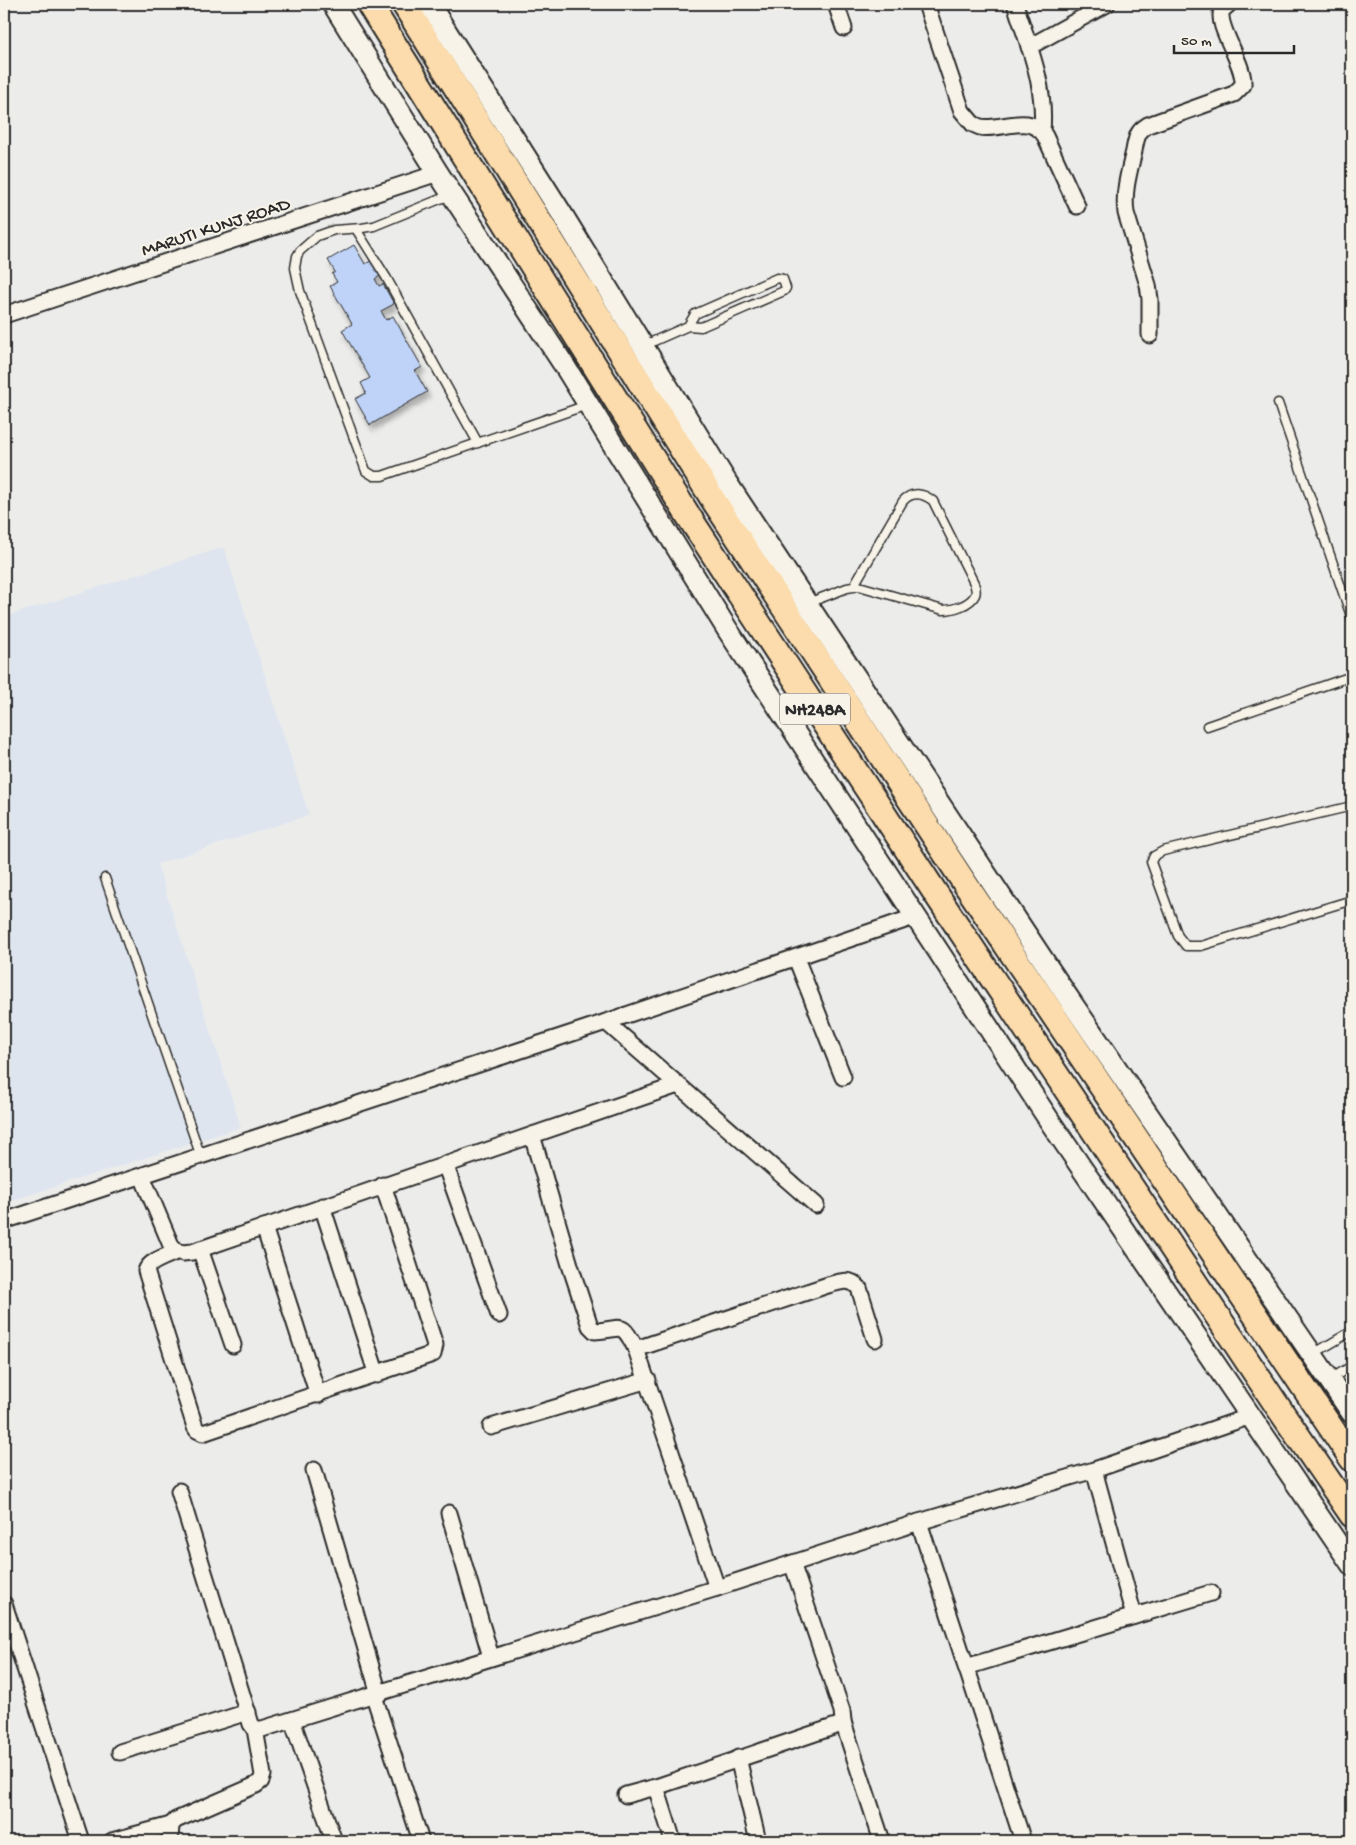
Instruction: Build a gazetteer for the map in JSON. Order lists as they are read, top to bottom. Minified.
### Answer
{"streets":{"highway":["NH248A"],"street":["MARUTI KUNJ ROAD"]},"scale_bar":"50 m"}
